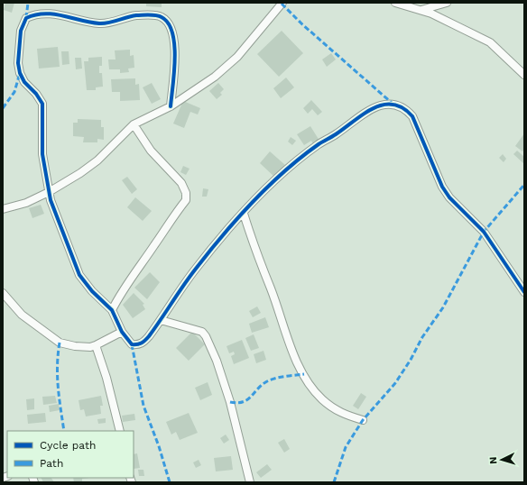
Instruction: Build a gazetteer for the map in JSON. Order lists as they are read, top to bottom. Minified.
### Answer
{"legend":["Cycle path","Path"],"north":"left"}
